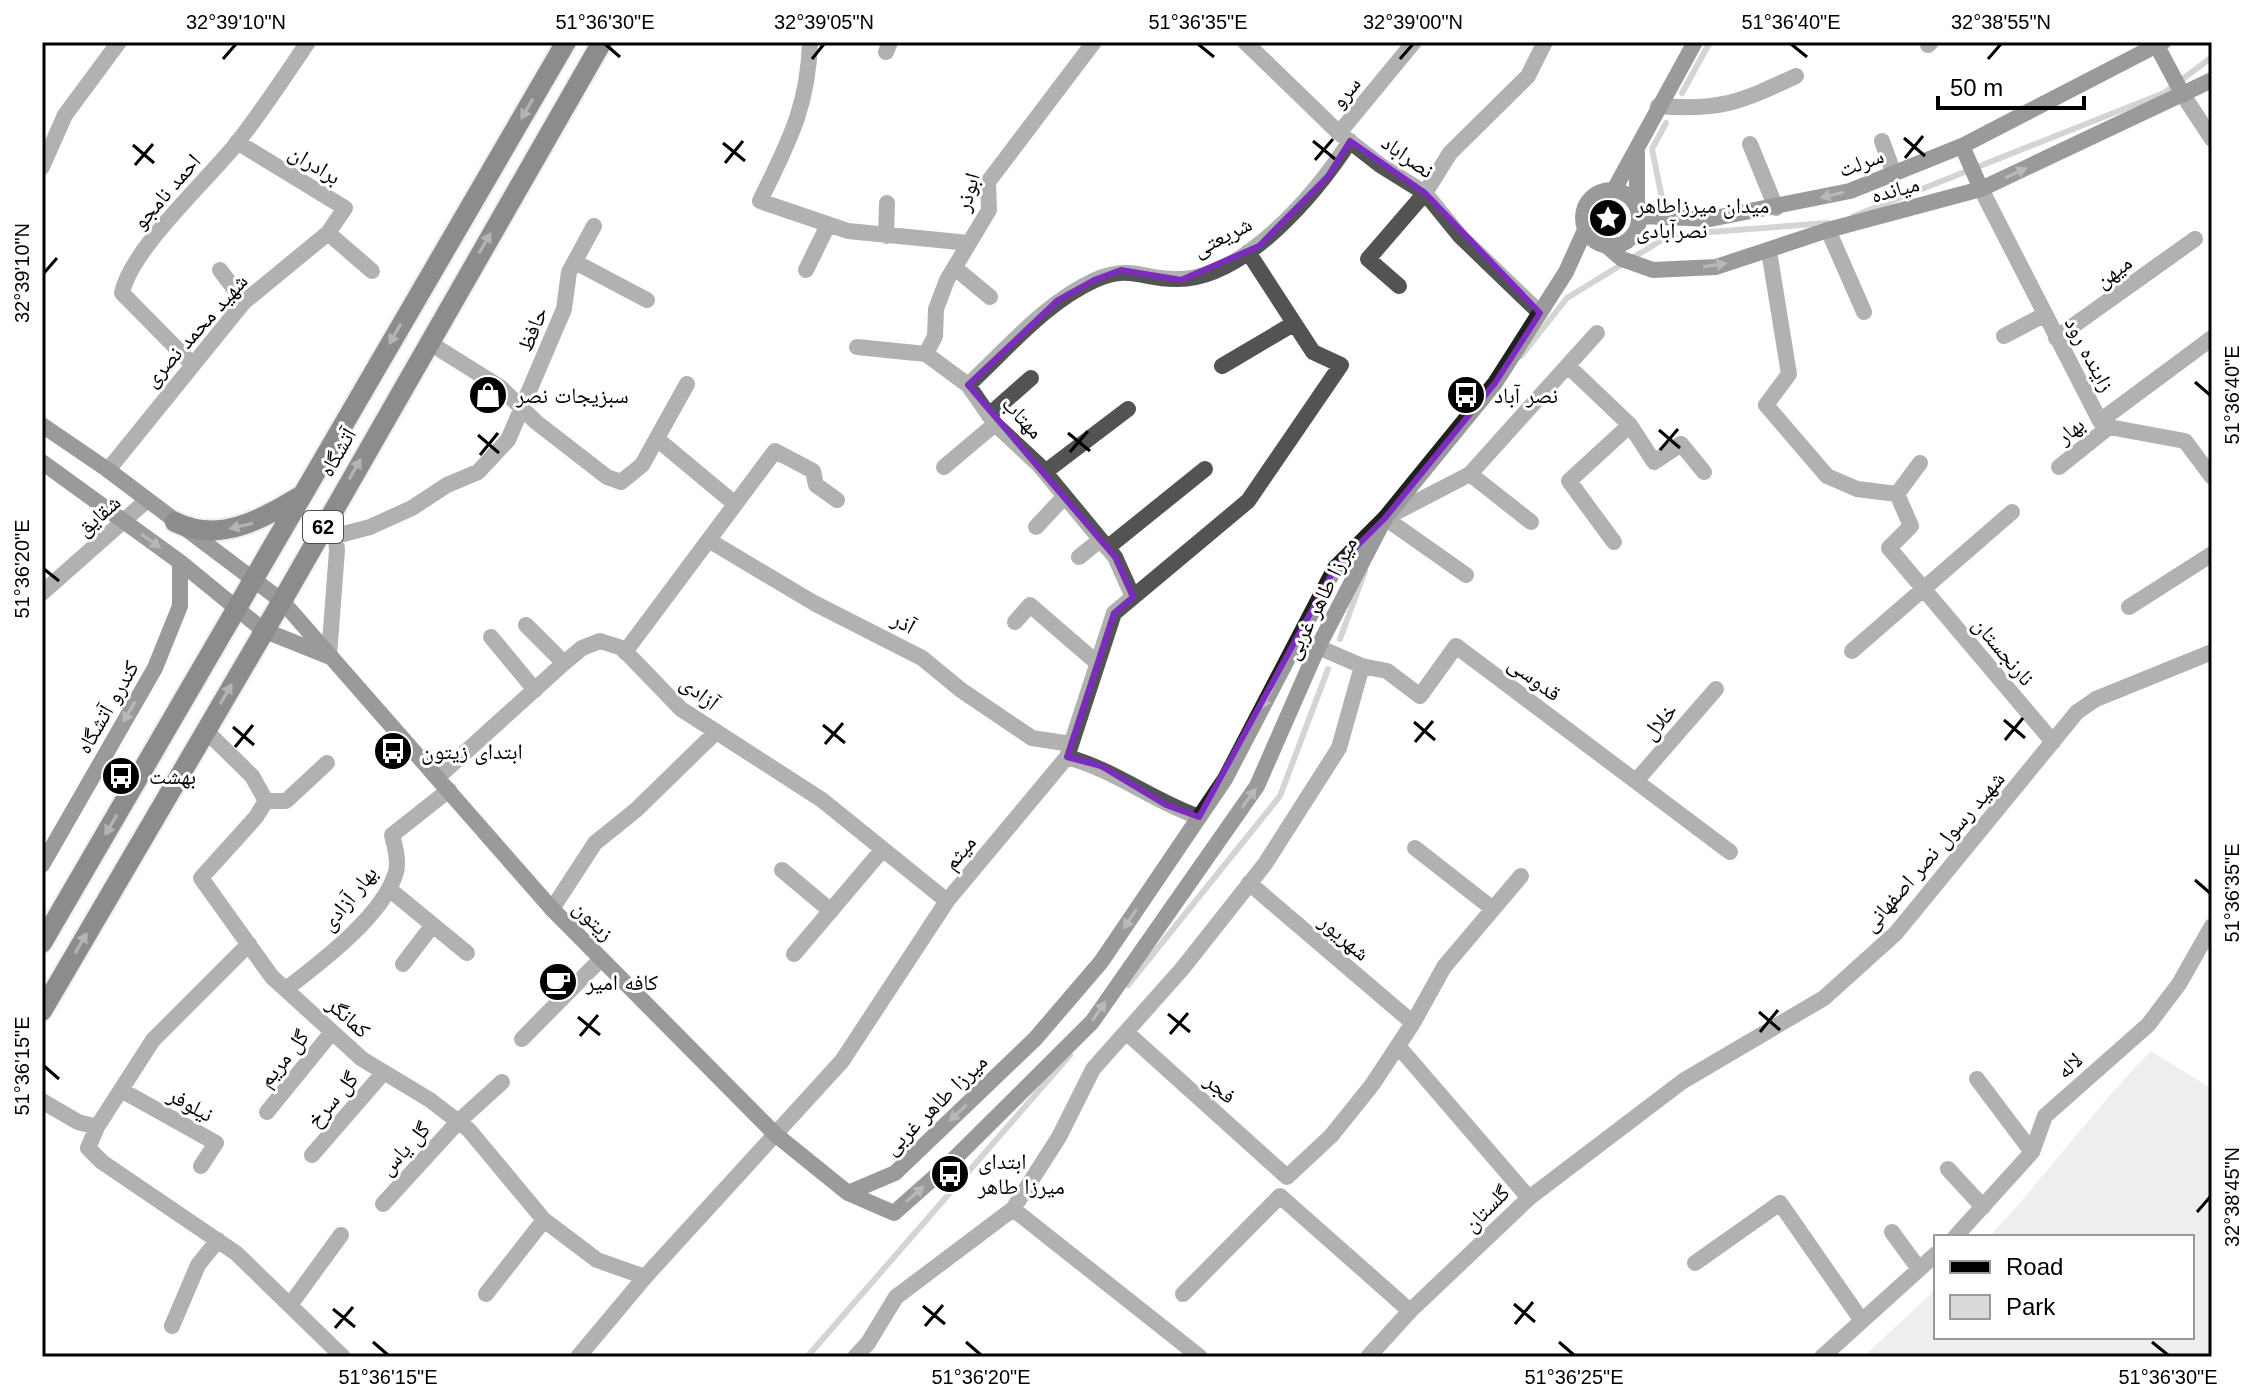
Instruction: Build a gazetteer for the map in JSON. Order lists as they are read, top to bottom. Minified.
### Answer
{"streets":{"main road":["سرلت","میانده","آتشگاه","62","میرزا طاهر غربی","کندرو آتشگاه","زیتون"],"street":["سرو","نصراباد","برادران","احمد نامجو","ابوذر","شریعتی","میهن","حافظ","شهید محمد نصری","زاینده رود","مهتاب","بهار","شقایق","آذر","نارنجستان","قدوسی","آزادی","خلال","شهید رسول نصر اصفهانی","میثم","بهار آزادی","شهریور","کمانگر","گل مریم","لاله","فجر","گل سرخ","نیلوفر","گل یاس","گلستان"]},"crossings":[["سرو","نصراباد"],["سرو","شریعتی"],["نصراباد","شریعتی"],["نصراباد","میرزا طاهر غربی"],["سرلت","میانده"],["سرلت","زاینده رود"],["سرلت","میرزا طاهر غربی"],["برادران","احمد نامجو"],["برادران","شهید محمد نصری"],["میانده","زاینده رود"],["میانده","میرزا طاهر غربی"],["احمد نامجو","شهید محمد نصری"],["ابوذر","مهتاب"],["شریعتی","مهتاب"],["میهن","زاینده رود"],["زاینده رود","بهار"],["مهتاب","میثم"],["آتشگاه","زیتون"],["میرزا طاهر غربی","آذر"],["میرزا طاهر غربی","قدوسی"],["میرزا طاهر غربی","زیتون"],["آذر","میثم"],["نارنجستان","شهید رسول نصر اصفهانی"],["قدوسی","خلال"],["آزادی","میثم"],["شهید رسول نصر اصفهانی","گلستان"],["میثم","زیتون"],["میثم","کمانگر"],["بهار آزادی","زیتون"],["بهار آزادی","کمانگر"],["کمانگر","گل مریم"],["کمانگر","گل سرخ"],["کمانگر","گل یاس"],["فجر","گلستان"]],"one_way":["میانده","کندرو آتشگاه"],"places":{"place":["میدان میرزاطاهر نصرآبادی"],"shop":["سبزیجات نصر"],"bus stop":["نصر آباد","ابتدای زیتون","بهشت","ابتدای میرزا طاهر"],"cafe":["کافه امیر"]},"legend":["Road","Park"],"scale_bar":"50 m","coordinates":["32°39'10\"N","51°36'30\"E","32°39'05\"N","51°36'35\"E","32°39'00\"N","51°36'40\"E","32°38'55\"N","51°36'20\"E","51°36'15\"E","32°38'45\"N","51°36'25\"E"]}
